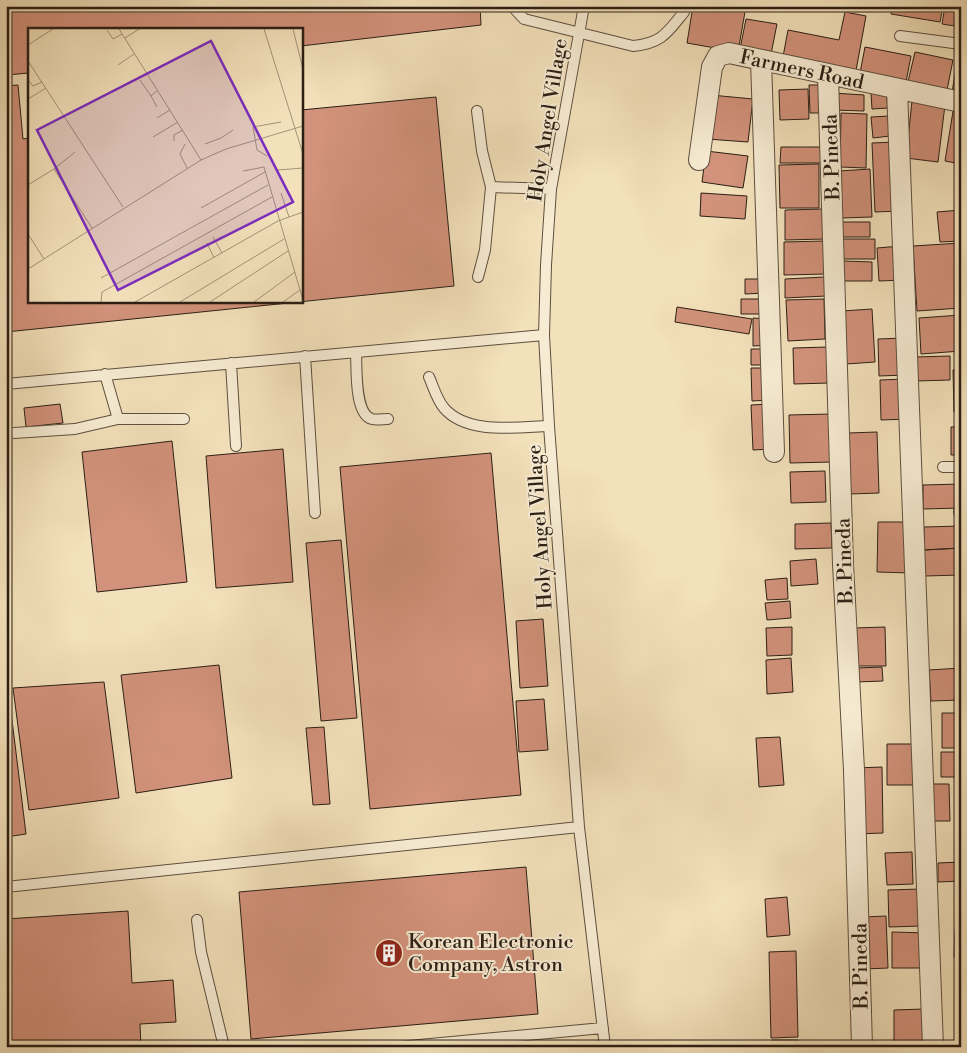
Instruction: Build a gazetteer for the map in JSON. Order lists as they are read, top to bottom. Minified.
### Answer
{"streets":{"street":["Farmers Road","B. Pineda"],"lane":["Holy Angel Village"]},"crossings":[["Farmers Road","B. Pineda"]],"places":{"building":["Korean Electronic Company, Astron"]}}
